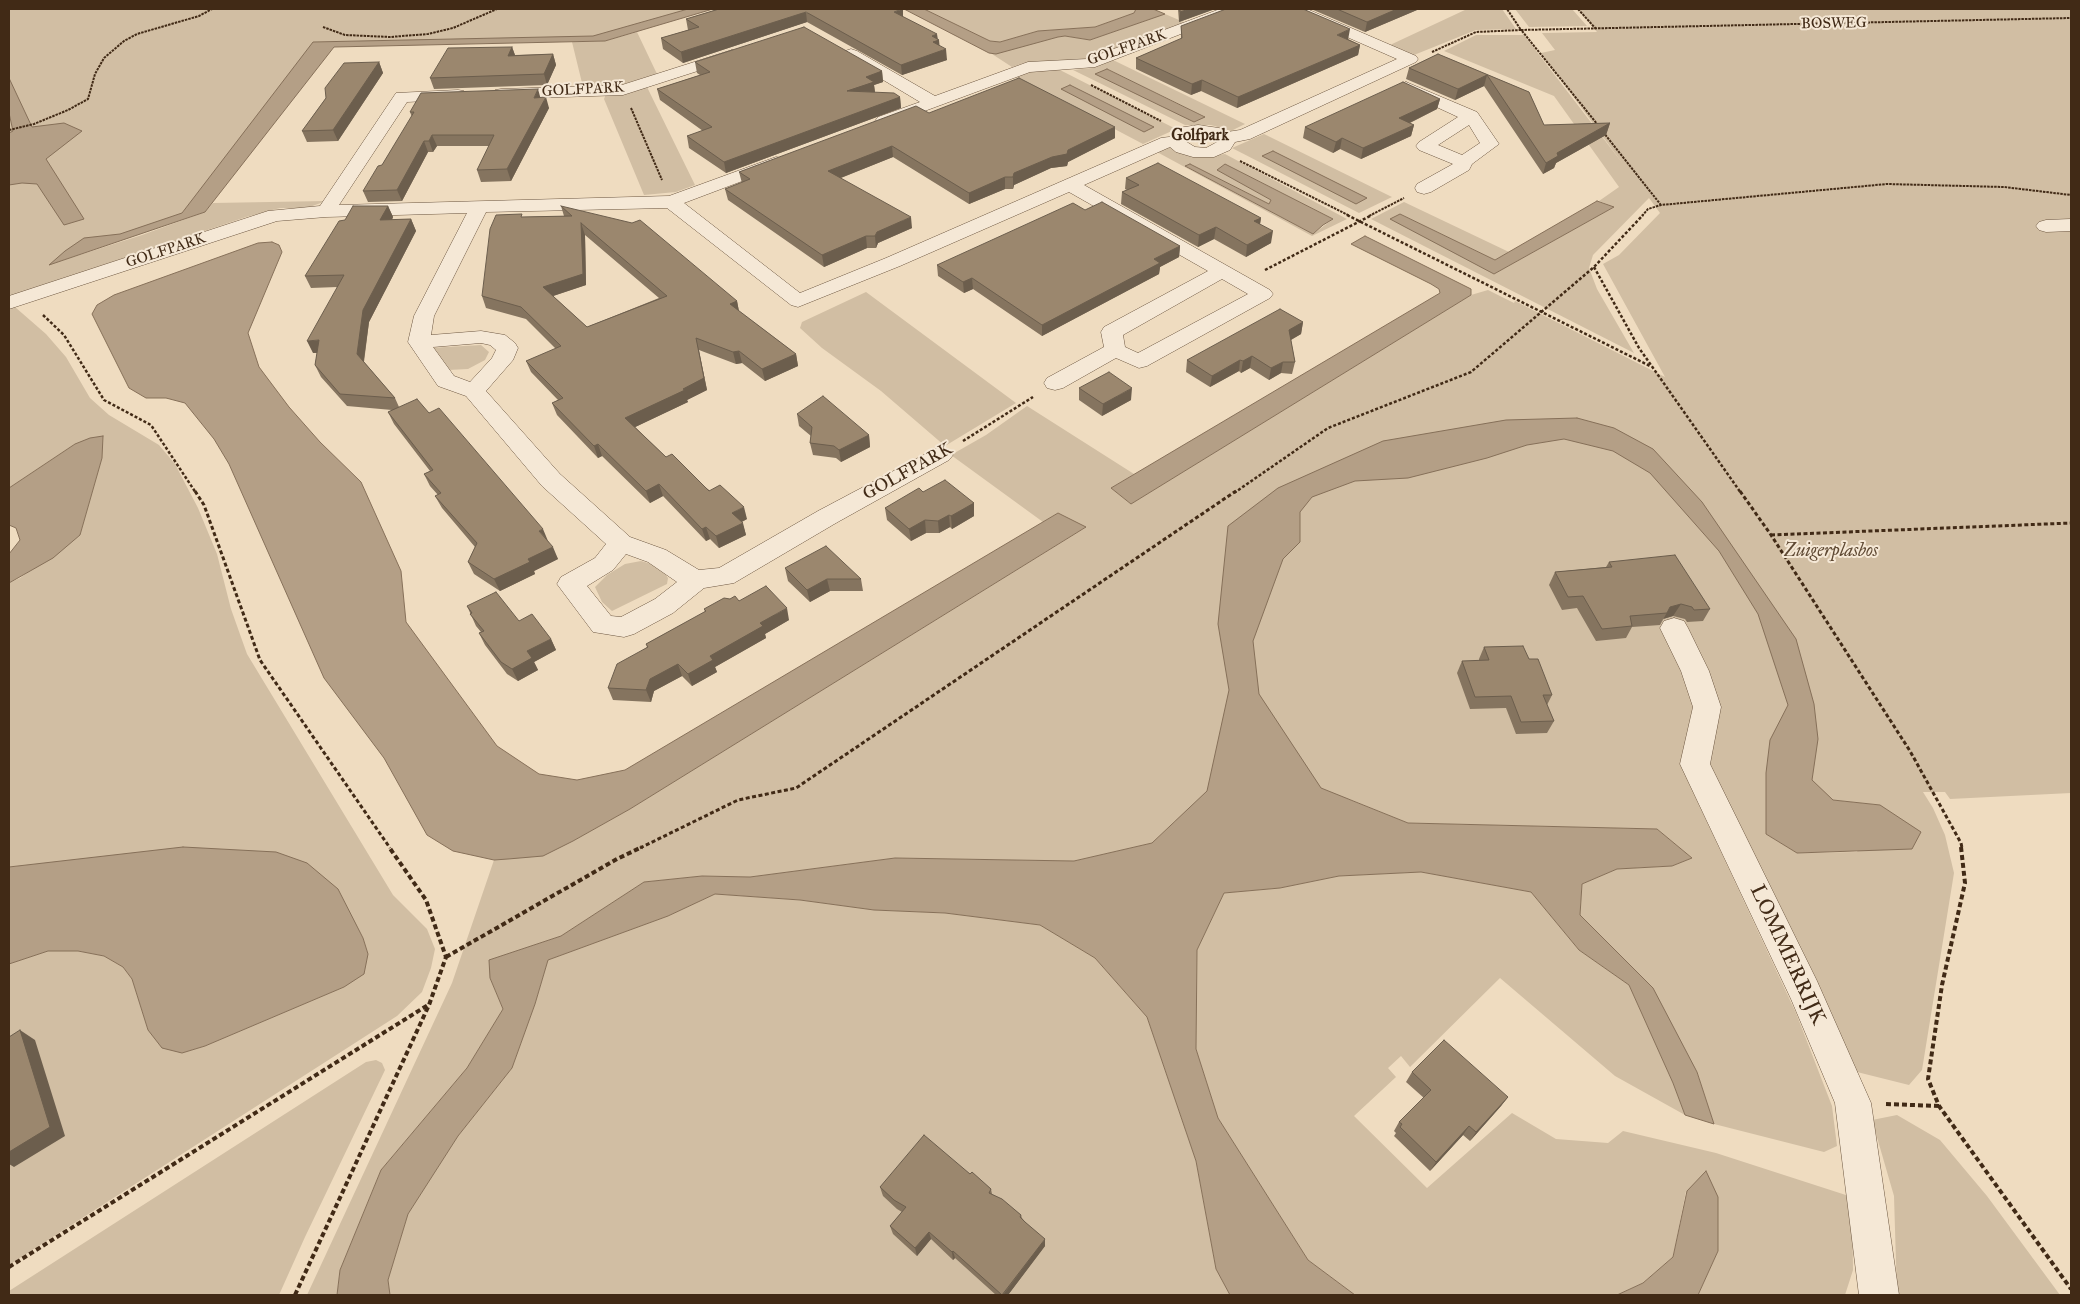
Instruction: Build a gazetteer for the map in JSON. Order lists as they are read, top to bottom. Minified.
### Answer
{"streets":{"street":["GOLFPARK","LOMMERRIJK"],"path":["BOSWEG"]},"districts":["Golfpark"],"parks":["Zuigerplasbos"]}
